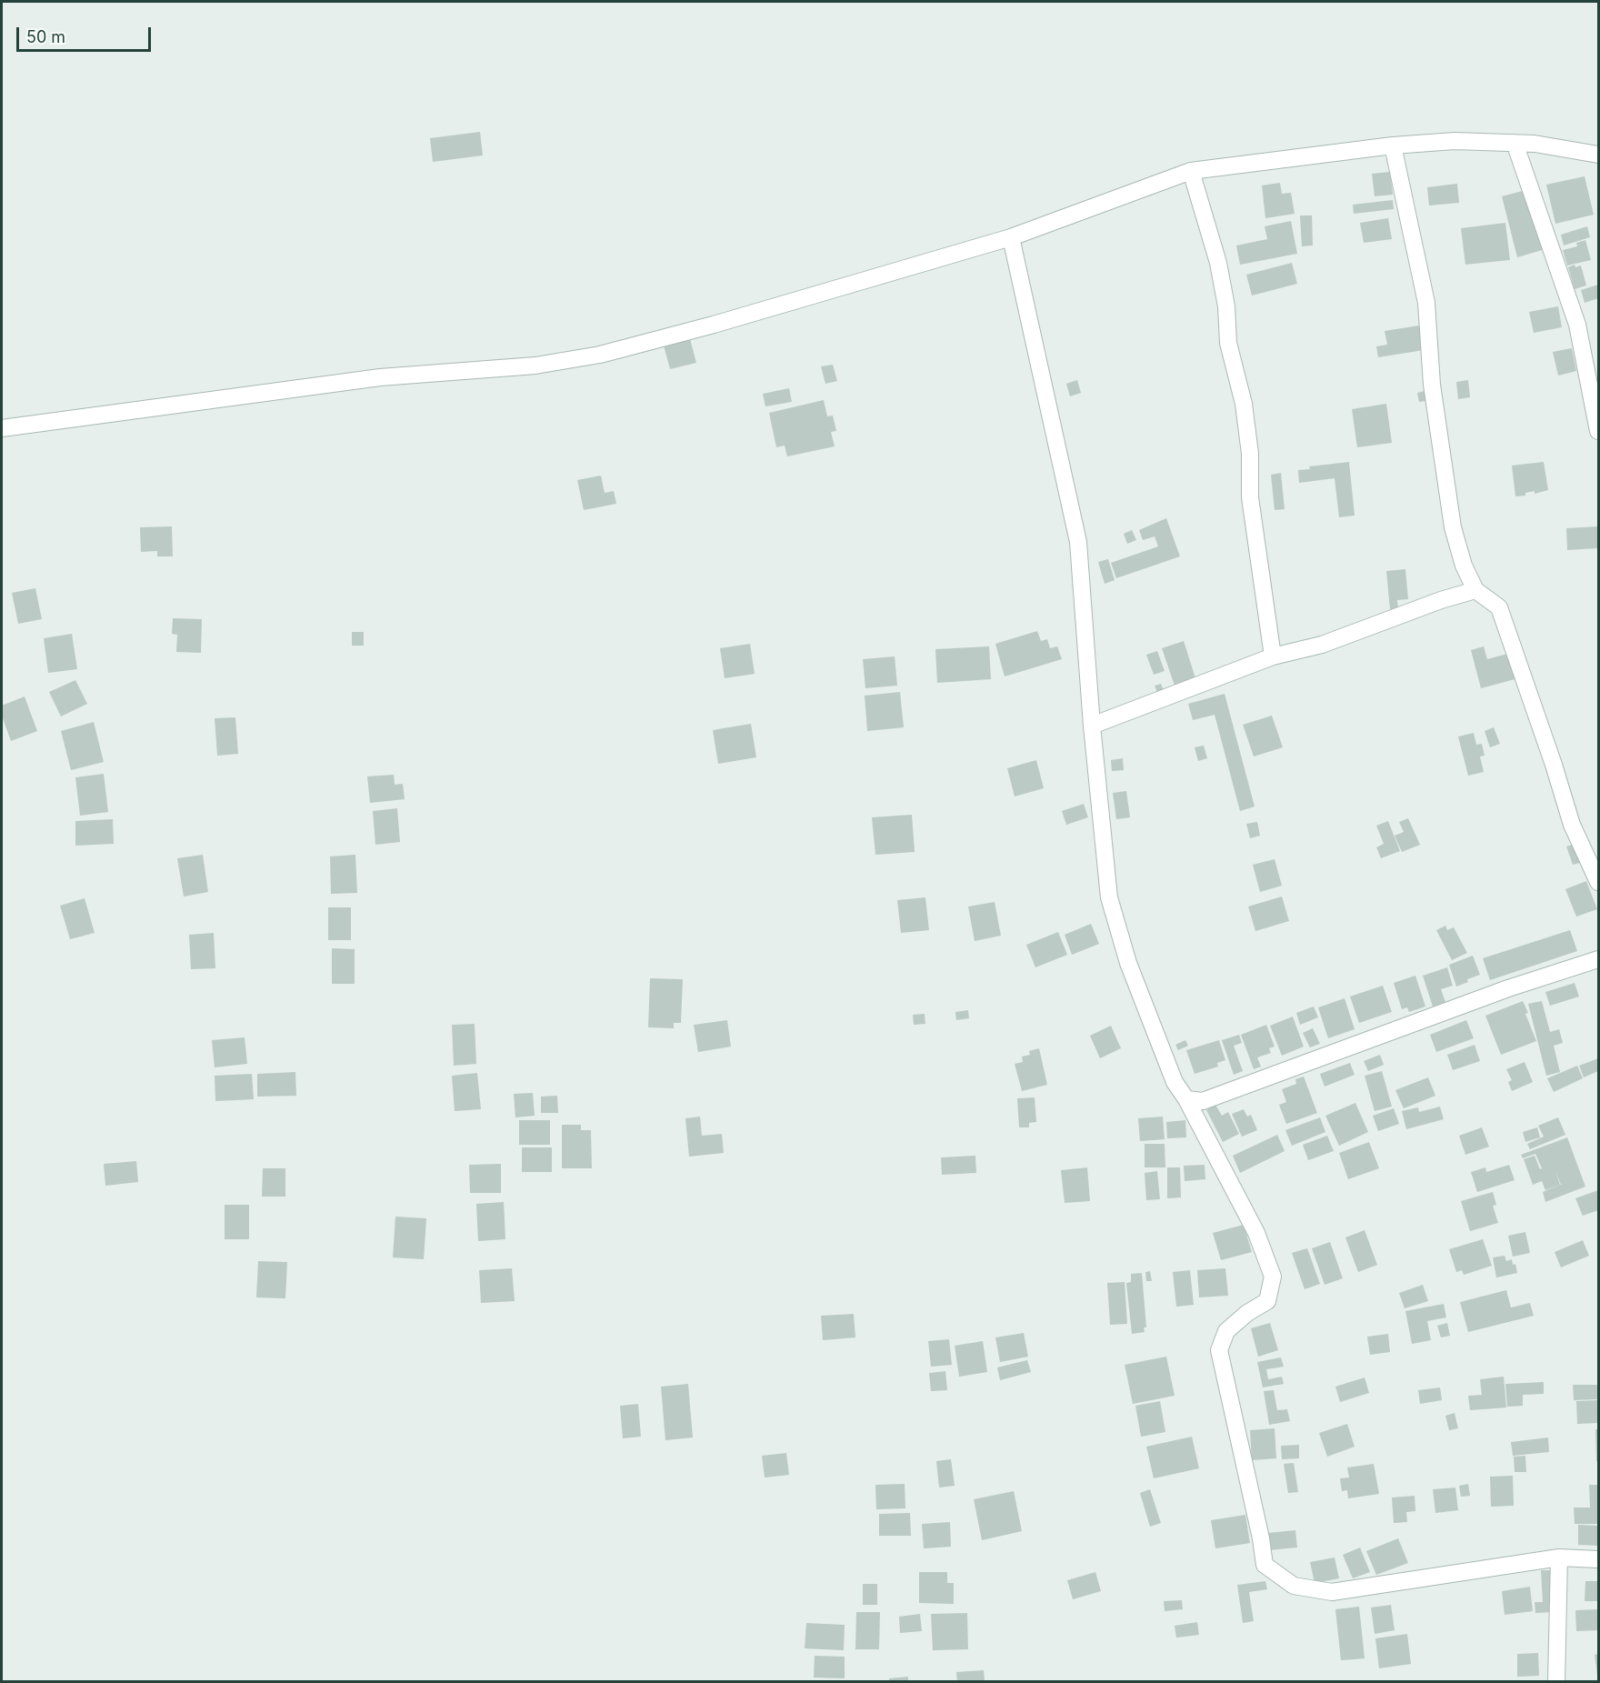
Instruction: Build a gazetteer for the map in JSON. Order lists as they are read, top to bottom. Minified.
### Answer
{"scale_bar":"50 m"}
